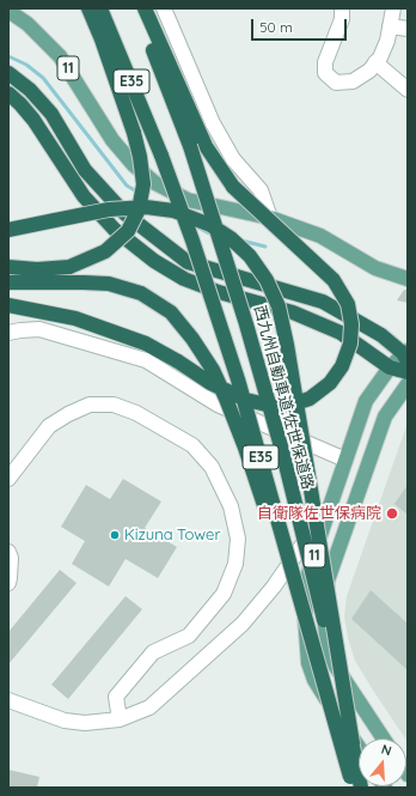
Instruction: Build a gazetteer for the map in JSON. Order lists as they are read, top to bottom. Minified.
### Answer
{"streets":{"highway":["E35","西九州自動車道;佐世保道路"],"main road":["11"]},"places":["自衛隊佐世保病院","Kizuna Tower"],"scale_bar":"50 m","north":"top"}
